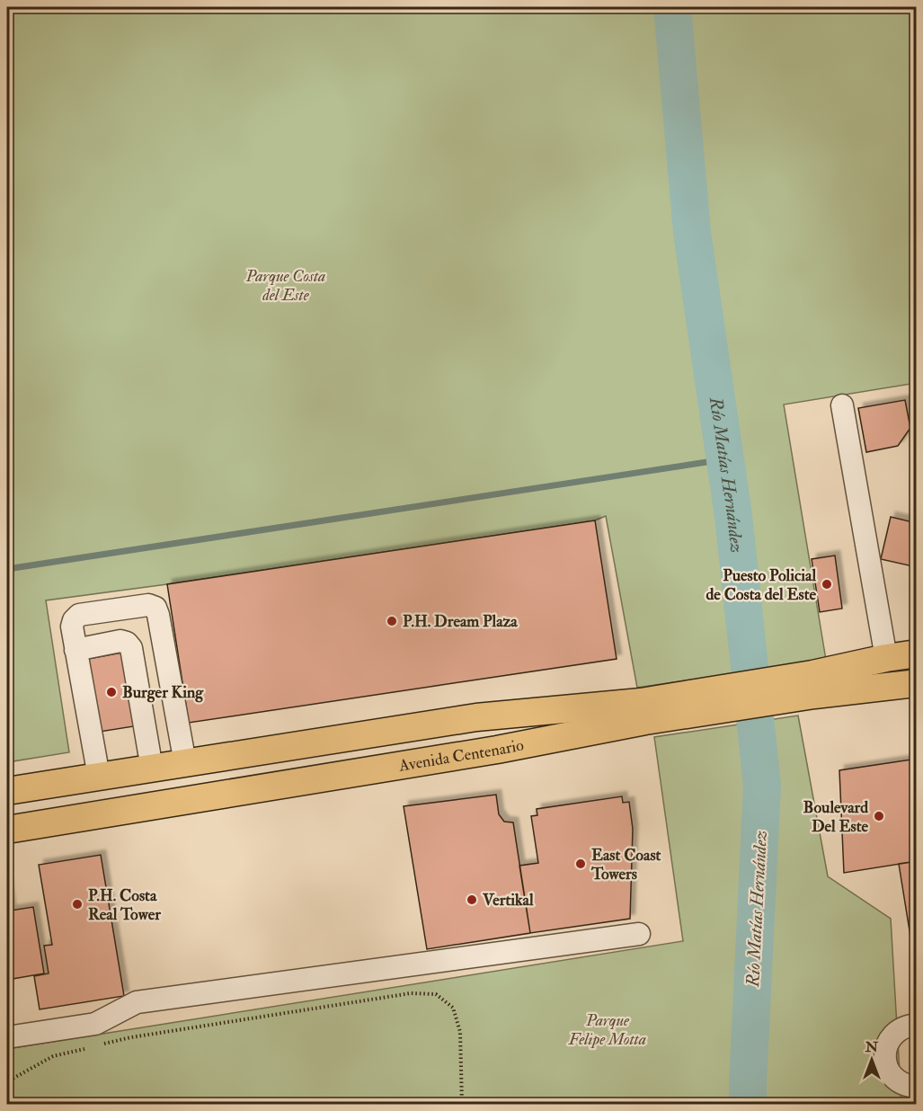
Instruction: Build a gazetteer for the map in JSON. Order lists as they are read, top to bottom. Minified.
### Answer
{"streets":{"main road":["Avenida Centenario"]},"water":["Río Matías Hernández"],"parks":["Parque Costa del Este","Parque Felipe Motta"],"places":["Puesto Policial de Costa del Este","P.H. Dream Plaza","Burger King","Boulevard Del Este","East Coast Towers","Vertikal","P.H. Costa Real Tower"],"north":"top"}
